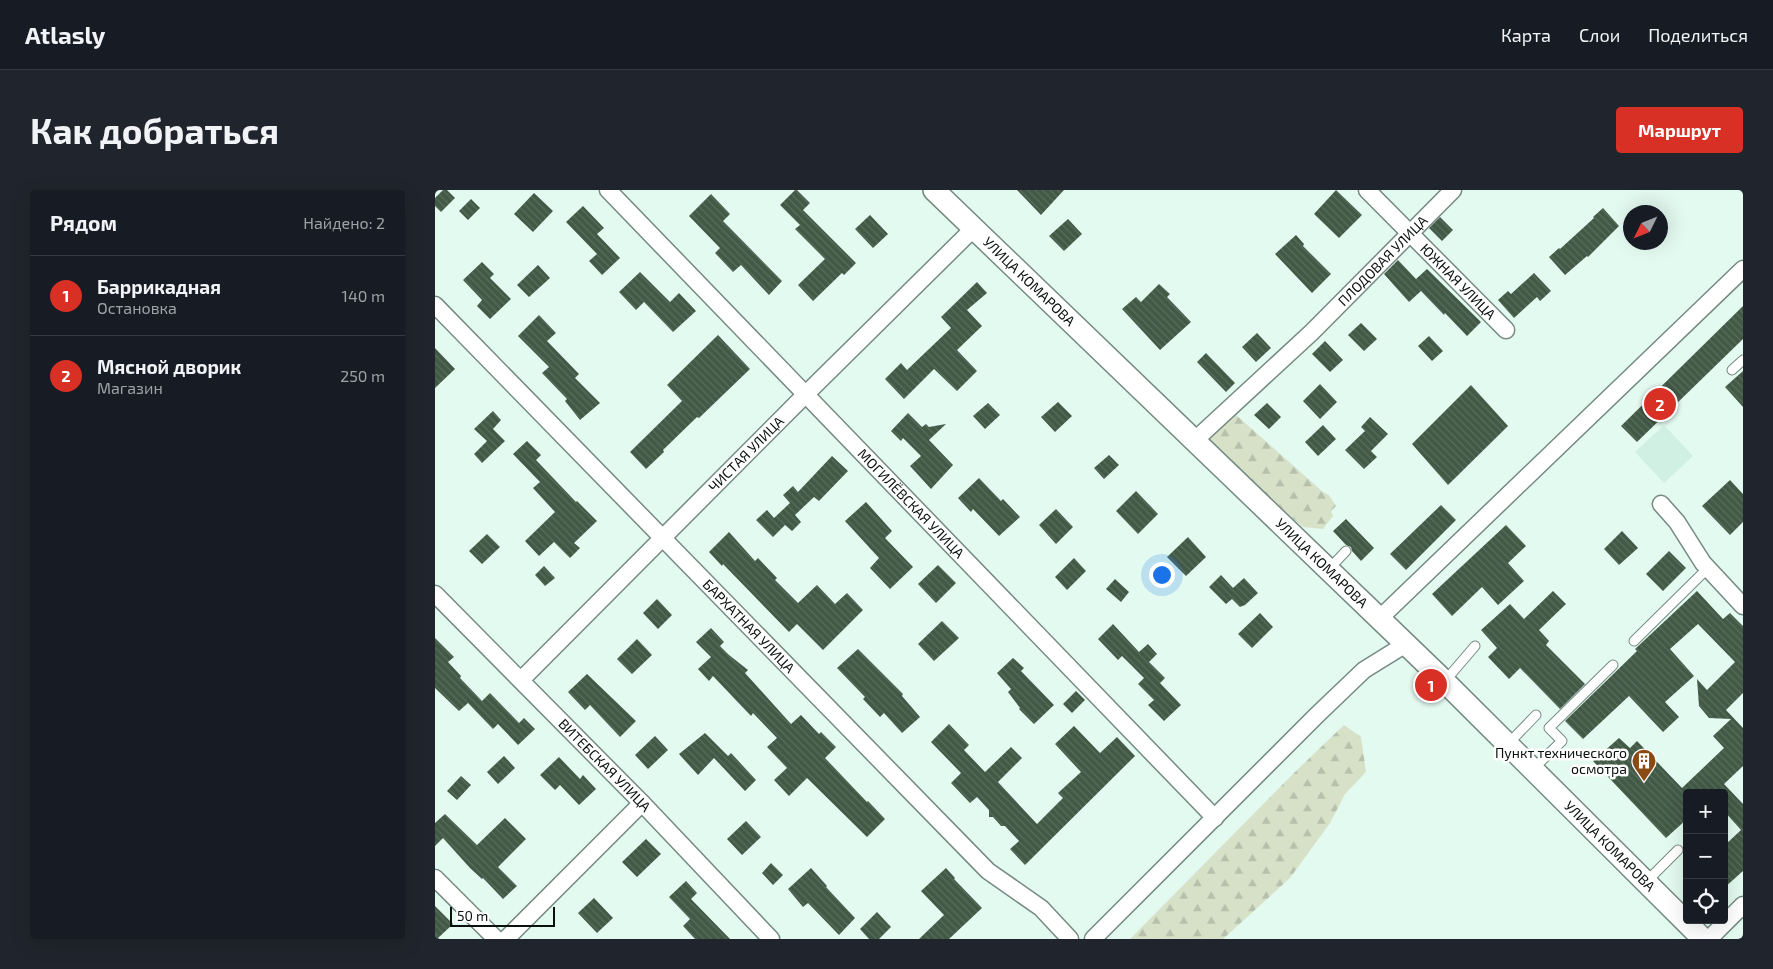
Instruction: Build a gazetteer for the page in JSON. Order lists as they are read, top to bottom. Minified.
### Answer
{"streets":{"street":["ПЛОДОВАЯ УЛИЦА","УЛИЦА КОМАРОВА","ЮЖНАЯ УЛИЦА","ЧИСТАЯ УЛИЦА","МОГИЛЁВСКАЯ УЛИЦА","БАРХАТНАЯ УЛИЦА","ВИТЕБСКАЯ УЛИЦА"]},"crossings":[["ПЛОДОВАЯ УЛИЦА","УЛИЦА КОМАРОВА"],["ПЛОДОВАЯ УЛИЦА","ЮЖНАЯ УЛИЦА"],["УЛИЦА КОМАРОВА","ЧИСТАЯ УЛИЦА"],["ЧИСТАЯ УЛИЦА","МОГИЛЁВСКАЯ УЛИЦА"],["ЧИСТАЯ УЛИЦА","БАРХАТНАЯ УЛИЦА"],["ЧИСТАЯ УЛИЦА","ВИТЕБСКАЯ УЛИЦА"]],"places":{"building":["Пункт технического осмотра"]},"scale_bar":"50 m","north":"bottom left","page":{"header":"Atlasly","nav":["Карта","Слои","Поделиться"],"buttons":"Маршрут","title":"Как добраться","heading":["Рядом","Найдено: 2"],"list":[{"mark":"1","name":"Баррикадная","note":"Остановка","value":"140 m"},{"mark":"2","name":"Мясной дворик","note":"Магазин","value":"250 m"}],"pins":["2","1"],"map_buttons":["+","−"],"scale":"50 m"}}
